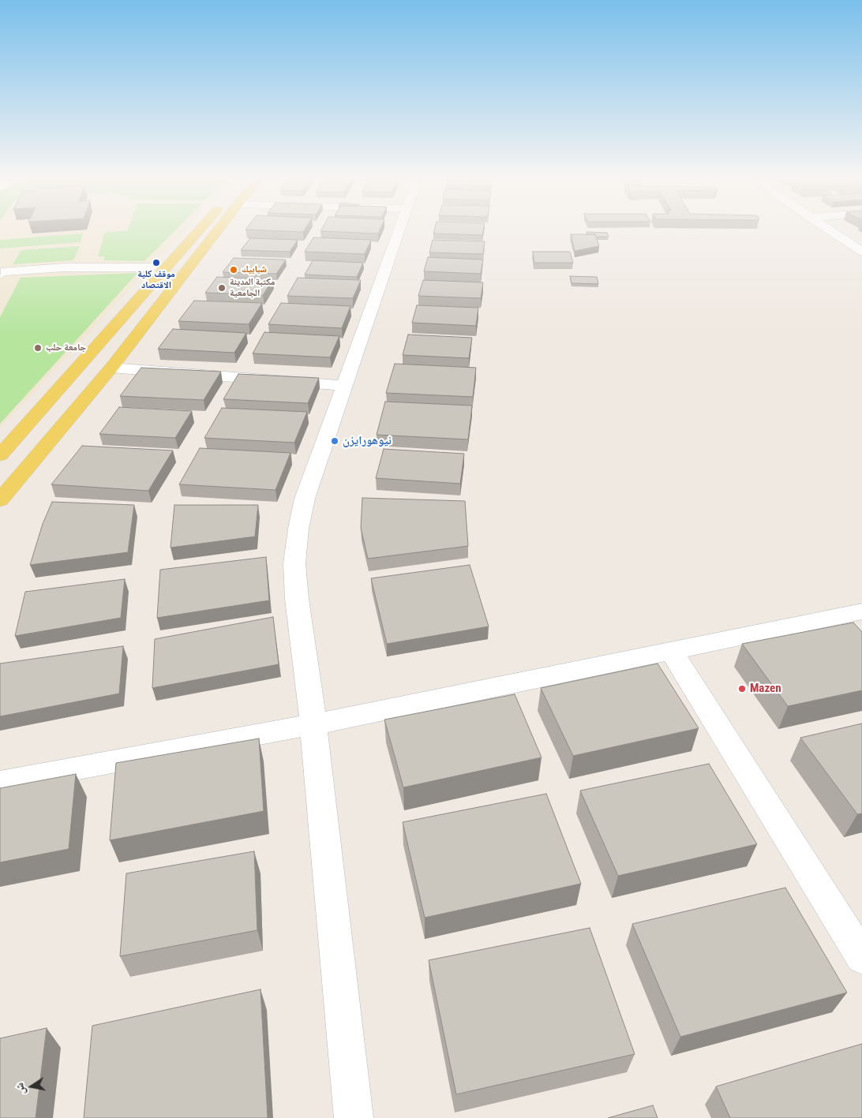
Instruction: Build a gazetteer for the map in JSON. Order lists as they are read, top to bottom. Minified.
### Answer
{"places":["موقف كلية الاقتصاد","شبابيك","مكتبة المدينة الجامعية","جامعة حلب","نيوهورايزن","Mazen"],"north":"left"}
